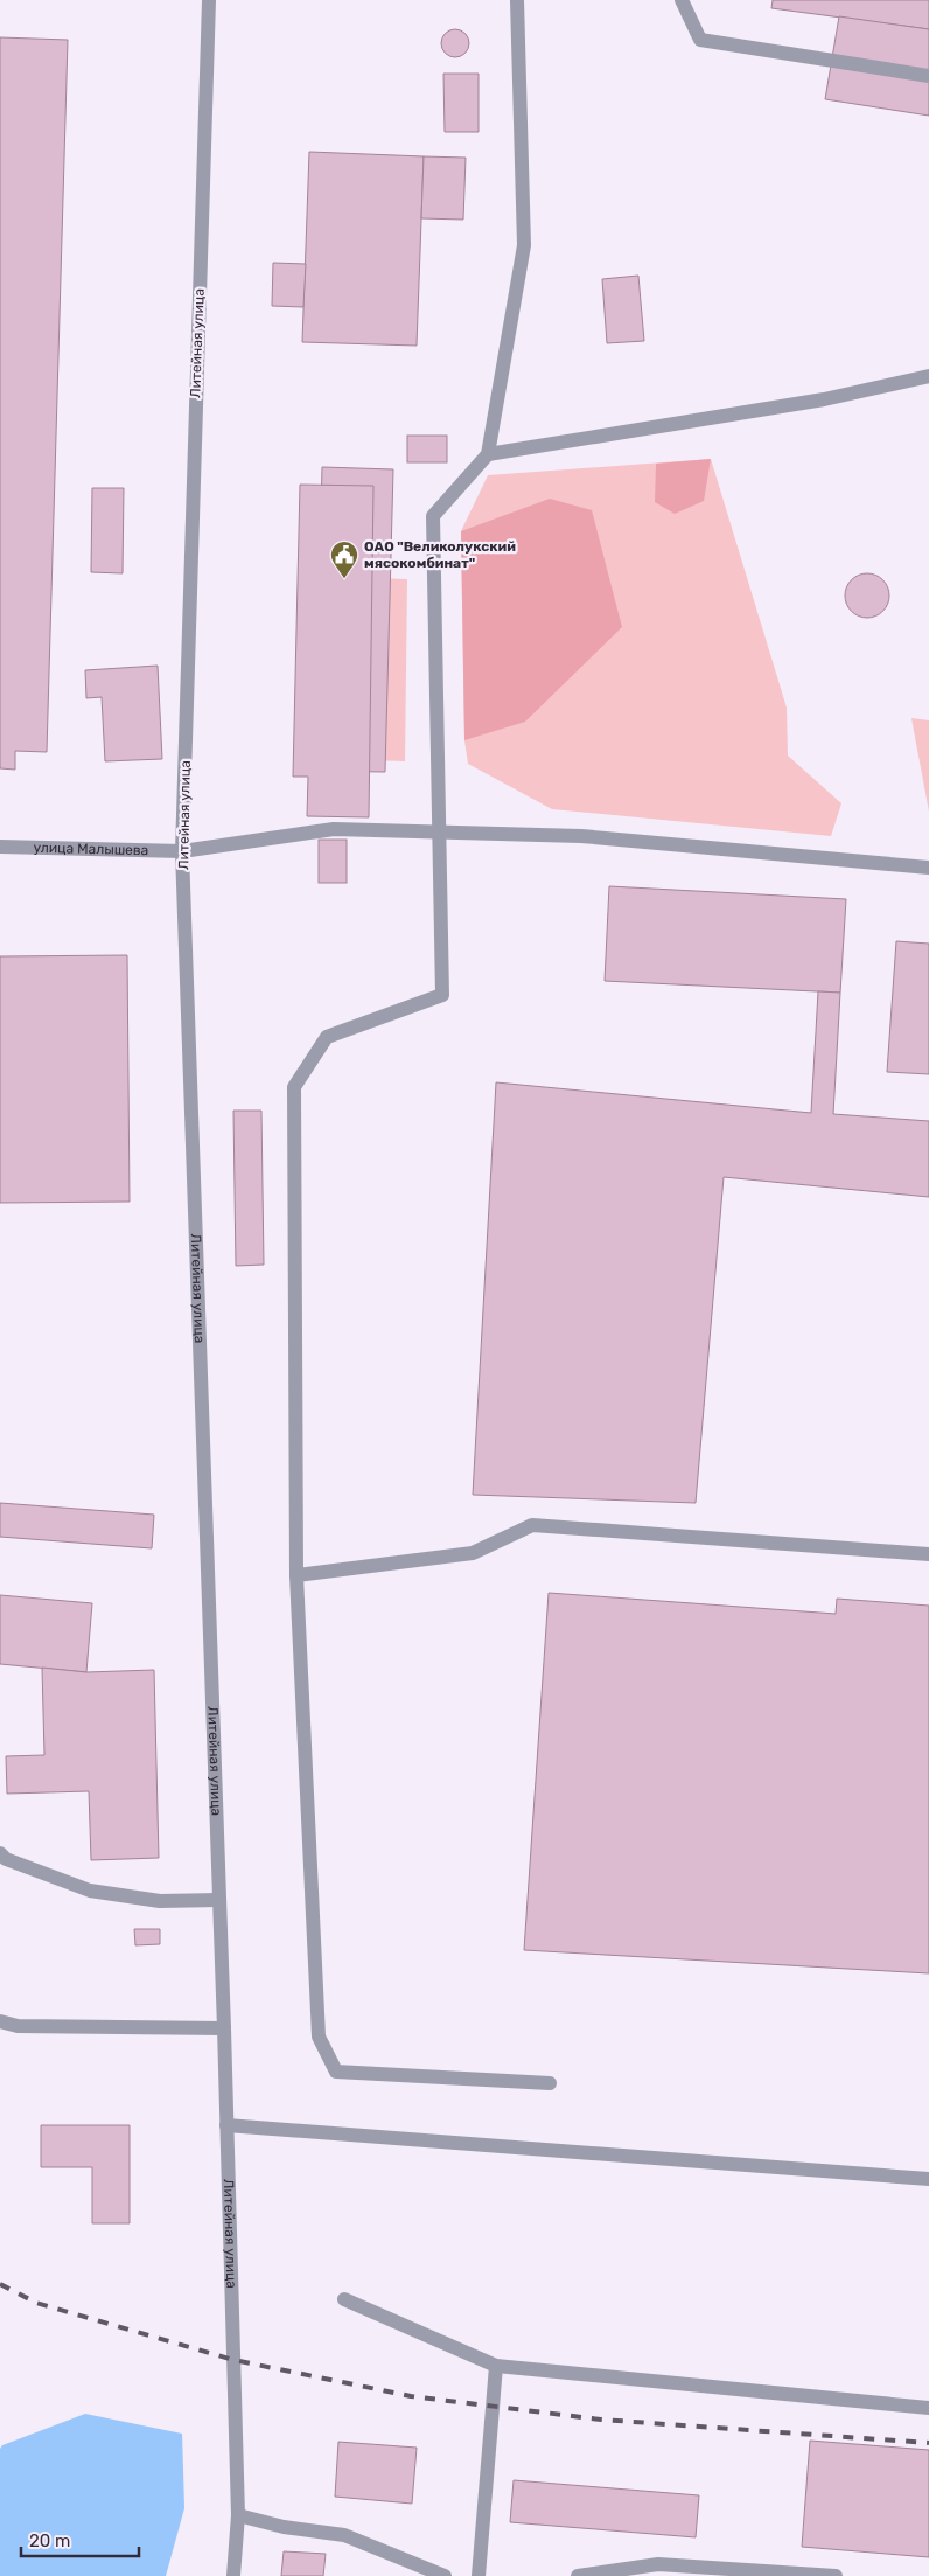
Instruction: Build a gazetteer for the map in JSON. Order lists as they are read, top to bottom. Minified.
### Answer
{"streets":{"street":["Литейная улица","улица Малышева"]},"crossings":[["Литейная улица","улица Малышева"]],"places":{"public building":["ОАО \"Великолукский мясокомбинат\""]},"scale_bar":"20 m"}
